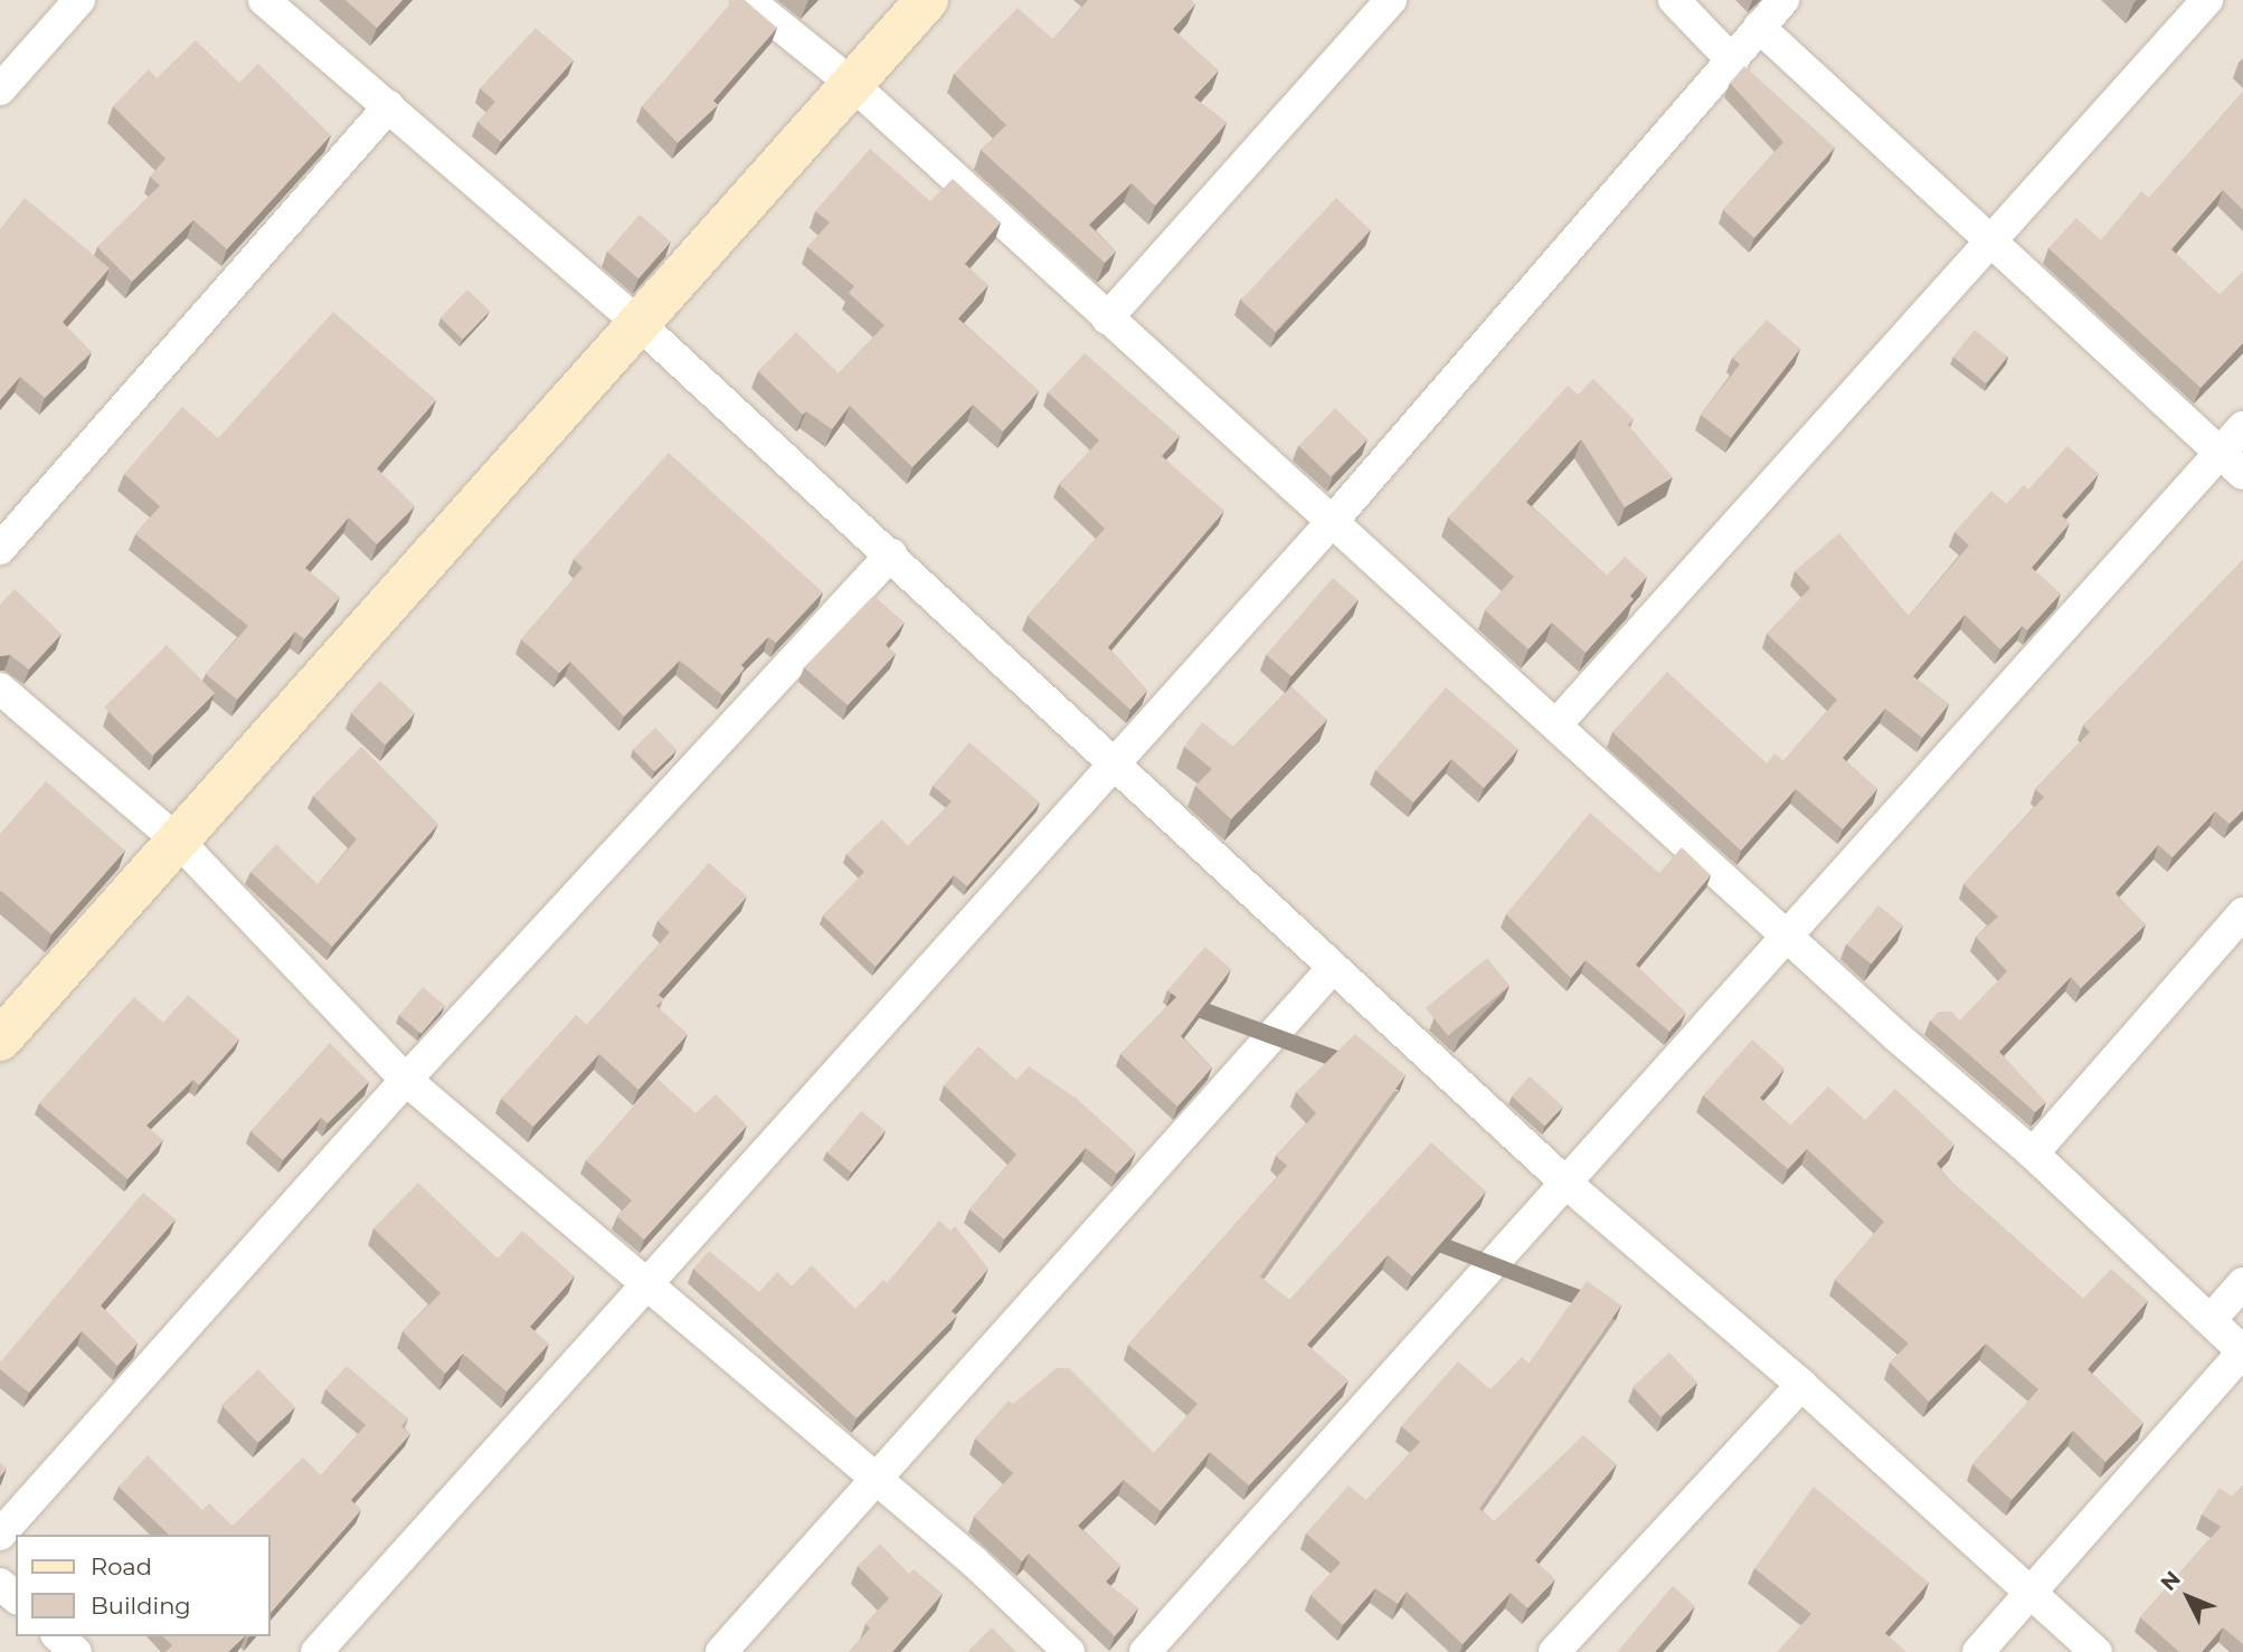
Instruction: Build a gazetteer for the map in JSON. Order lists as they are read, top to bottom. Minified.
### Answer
{"legend":["Road","Building"],"north":"top left"}
